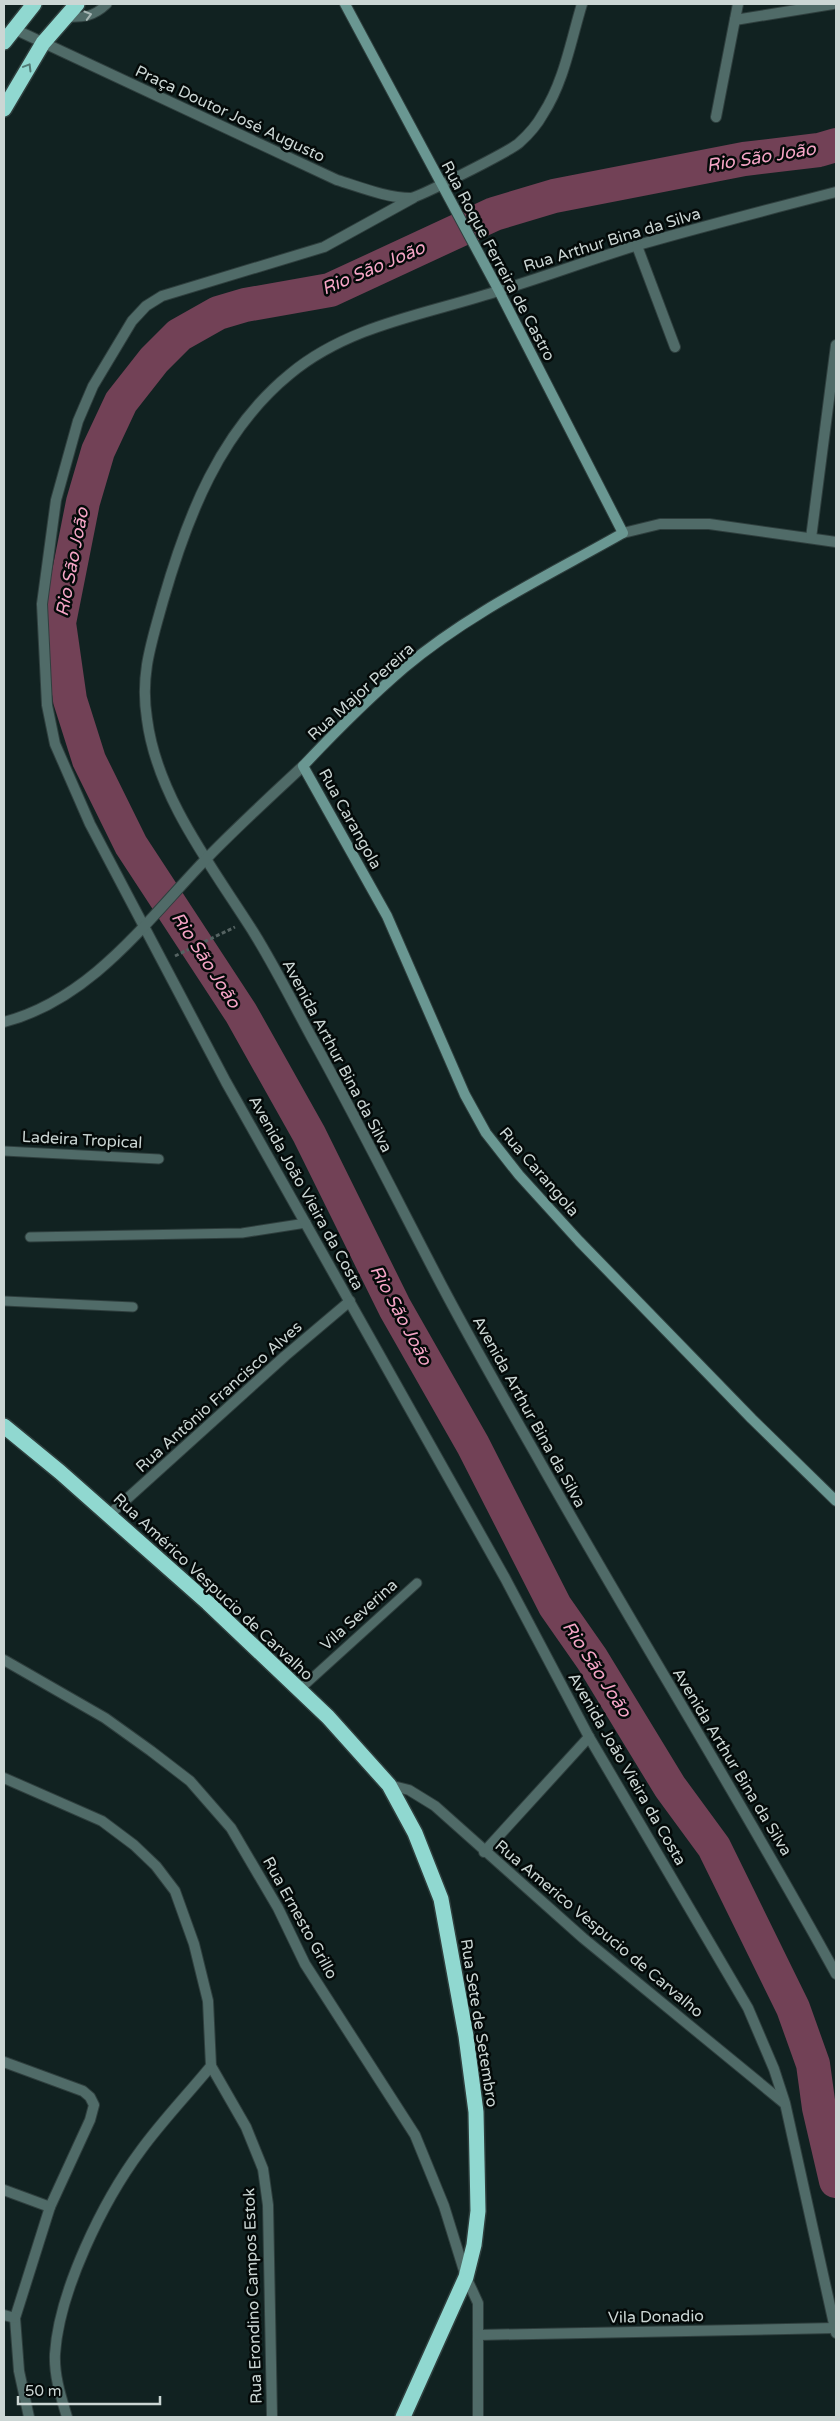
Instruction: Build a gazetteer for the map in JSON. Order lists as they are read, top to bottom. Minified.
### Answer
{"streets":{"highway":["Rua Américo Vespucio de Carvalho","Rua Sete de Setembro"],"street":["Praça Doutor José Augusto","Rua Arthur Bina da Silva","Rua Roque Ferreira de Castro","Rua Major Pereira","Rua Carangola","Avenida Arthur Bina da Silva","Avenida João Vieira da Costa","Rua Antônio Francisco Alves","Rua Ernesto Grillo","Rua Americo Vespucio de Carvalho","Rua Erondino Campos Estok","Vila Donadio"],"lane":["Ladeira Tropical","Vila Severina"]},"crossings":[["Praça Doutor José Augusto","Avenida João Vieira da Costa"],["Rua Arthur Bina da Silva","Rua Roque Ferreira de Castro"],["Rua Arthur Bina da Silva","Rua Major Pereira"],["Rua Arthur Bina da Silva","Avenida Arthur Bina da Silva"],["Rua Roque Ferreira de Castro","Rua Major Pereira"],["Rua Major Pereira","Rua Carangola"],["Rua Major Pereira","Avenida Arthur Bina da Silva"],["Rua Major Pereira","Avenida João Vieira da Costa"],["Avenida João Vieira da Costa","Rua Antônio Francisco Alves"],["Avenida João Vieira da Costa","Rua Americo Vespucio de Carvalho"],["Avenida João Vieira da Costa","Vila Donadio"],["Rua Antônio Francisco Alves","Rua Américo Vespucio de Carvalho"],["Rua Américo Vespucio de Carvalho","Vila Severina"],["Rua Américo Vespucio de Carvalho","Rua Americo Vespucio de Carvalho"],["Rua Américo Vespucio de Carvalho","Rua Sete de Setembro"],["Rua Ernesto Grillo","Rua Sete de Setembro"],["Rua Ernesto Grillo","Vila Donadio"],["Rua Americo Vespucio de Carvalho","Rua Sete de Setembro"]],"water":["Rio São João"],"scale_bar":"50 m"}
